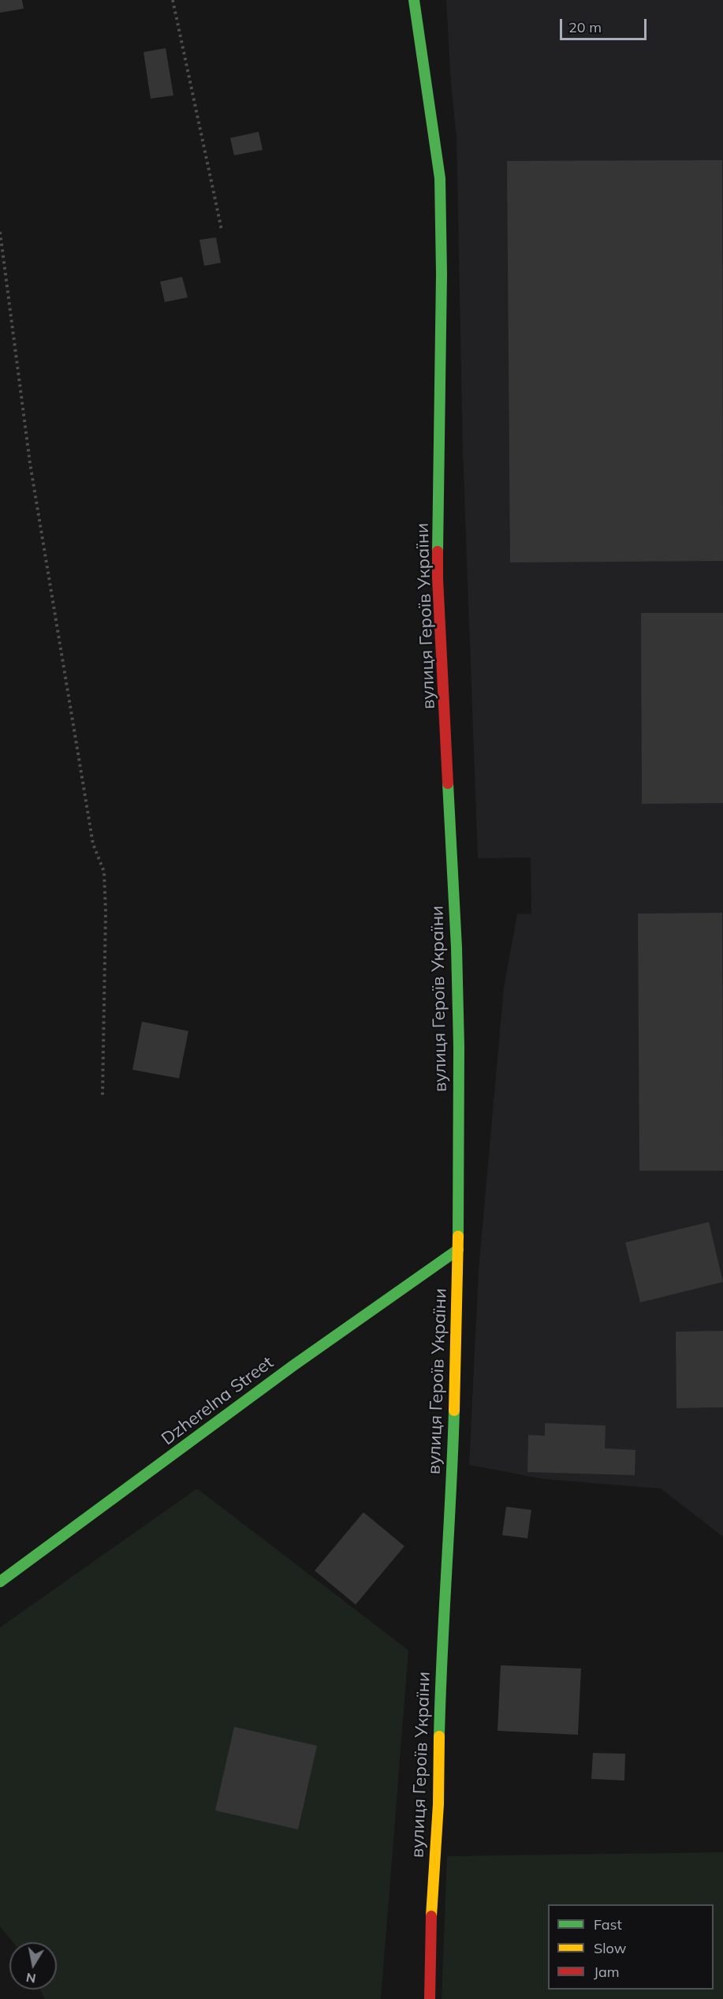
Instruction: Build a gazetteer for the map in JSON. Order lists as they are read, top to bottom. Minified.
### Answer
{"streets":{"street":["вулиця Героїв України","Dzherelna Street"]},"crossings":[["вулиця Героїв України","Dzherelna Street"]],"legend":["Fast","Slow","Jam"],"scale_bar":"20 m","north":"bottom"}
